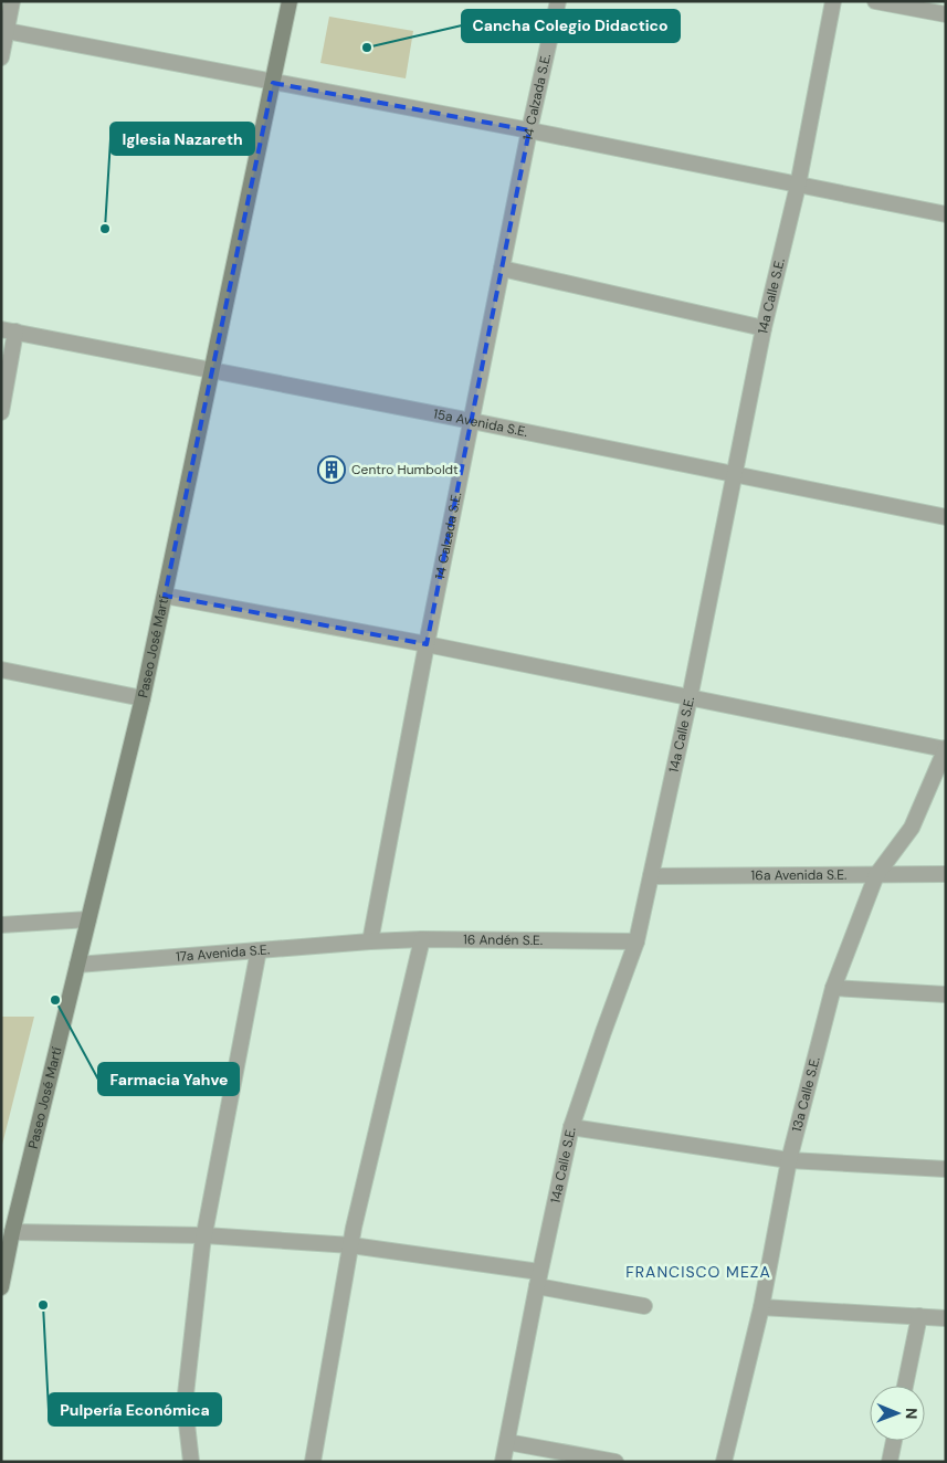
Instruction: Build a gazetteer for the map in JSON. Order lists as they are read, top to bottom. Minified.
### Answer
{"streets":{"main road":["Paseo José Martí"],"street":["14 Calzada S.E.","14a Calle S.E.","15a Avenida S.E.","16a Avenida S.E.","16 Andén S.E.","17a Avenida S.E.","13a Calle S.E."]},"crossings":[["14 Calzada S.E.","15a Avenida S.E."],["14 Calzada S.E.","16 Andén S.E."],["14 Calzada S.E.","17a Avenida S.E."],["14a Calle S.E.","15a Avenida S.E."],["14a Calle S.E.","16a Avenida S.E."],["14a Calle S.E.","16 Andén S.E."],["15a Avenida S.E.","Paseo José Martí"],["Paseo José Martí","17a Avenida S.E."],["16a Avenida S.E.","13a Calle S.E."],["16 Andén S.E.","17a Avenida S.E."]],"districts":["FRANCISCO MEZA"],"places":{"other":["Cancha Colegio Didactico","Iglesia Nazareth","Farmacia Yahve","Pulpería Económica"],"building":["Centro Humboldt"]},"north":"right"}
